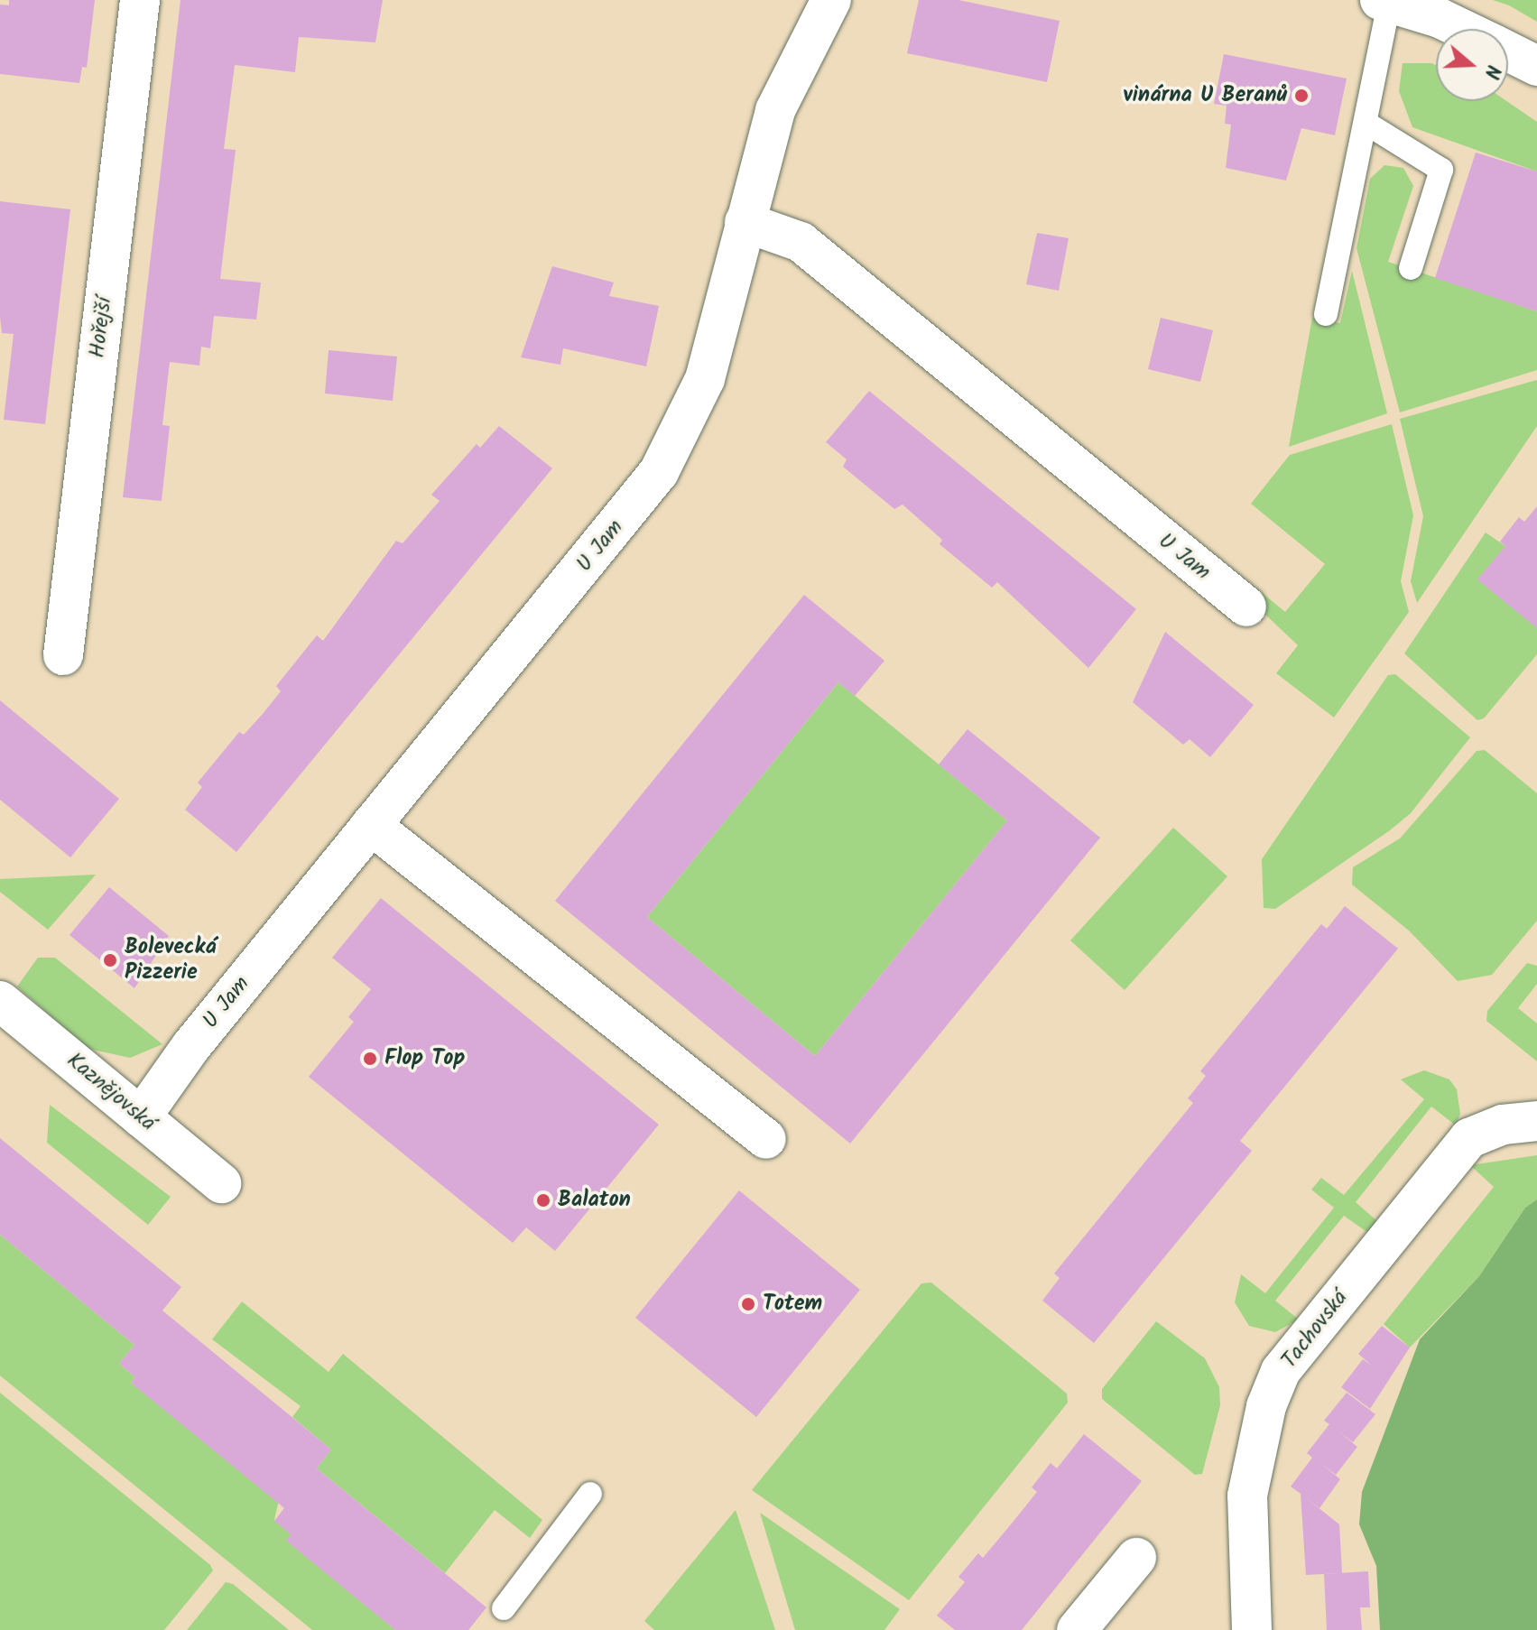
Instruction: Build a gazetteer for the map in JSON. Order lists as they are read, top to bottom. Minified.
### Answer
{"streets":{"street":["Hořejší","U Jam","Kaznějovská","Tachovská"]},"crossings":[["U Jam","Kaznějovská"]],"places":["vinárna U Beranů","Bolevecká Pizzerie","Flop Top","Balaton","Totem"],"north":"right"}
